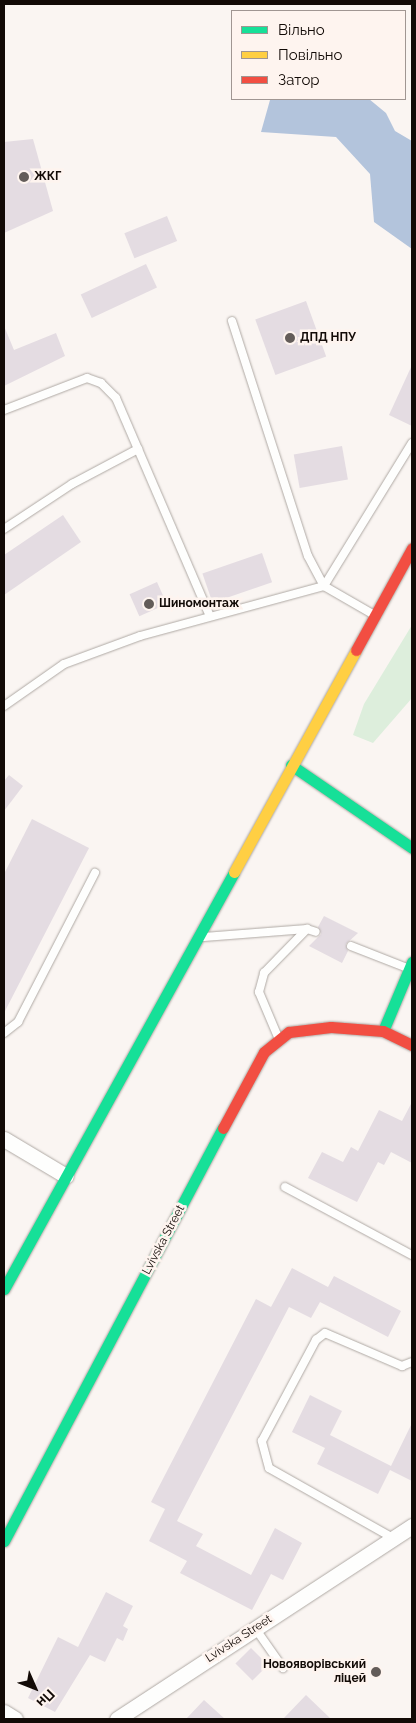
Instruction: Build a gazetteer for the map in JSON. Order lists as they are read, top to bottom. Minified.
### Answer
{"streets":{"main road":["Lvivska Street"]},"places":["ЖКГ","ДПД НПУ","Шиномонтаж","Новояворівський ліцей"],"legend":["Вільно","Повільно","Затор"],"north":"bottom right"}
